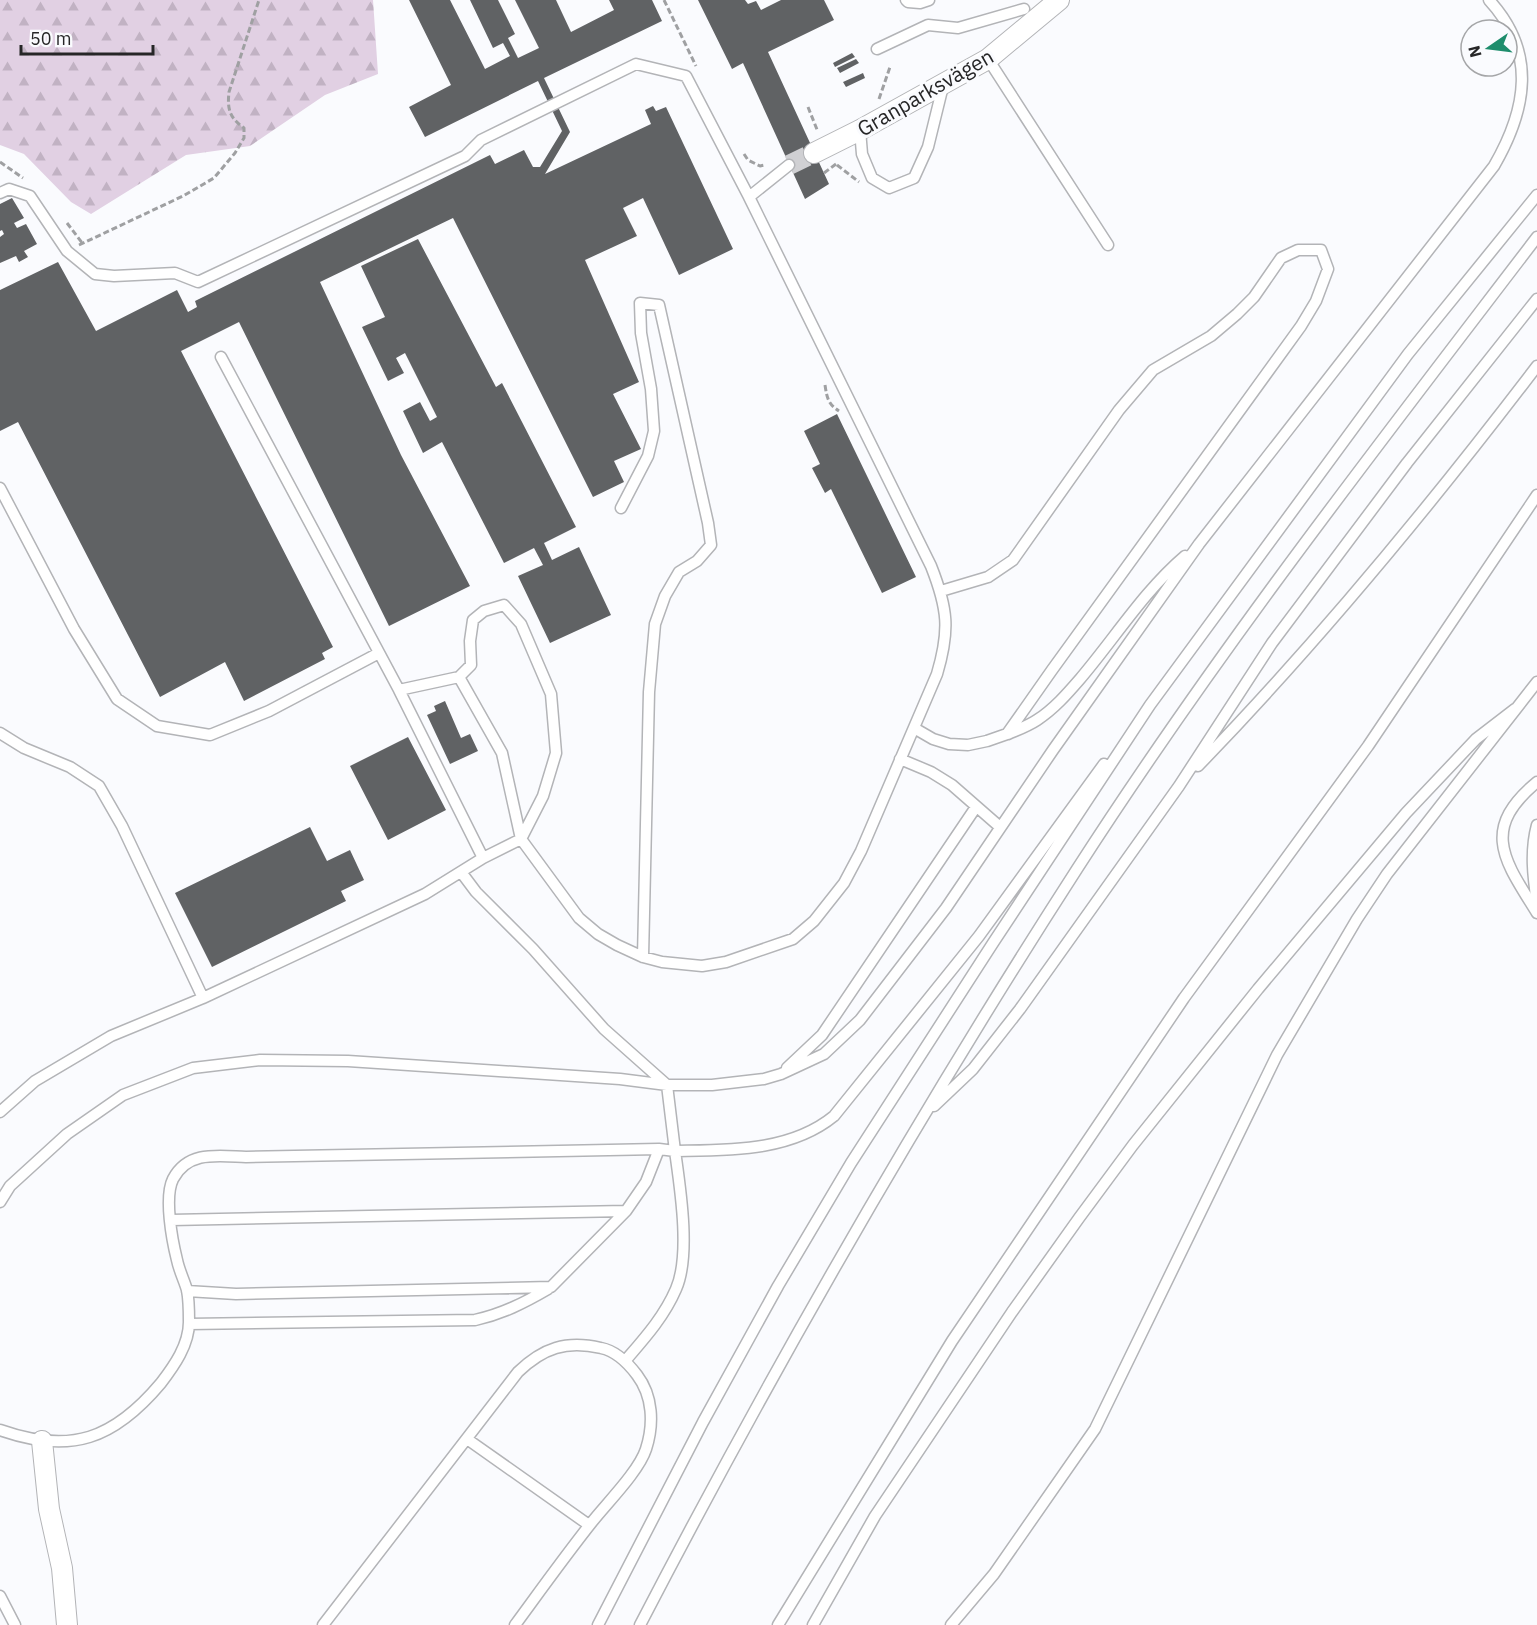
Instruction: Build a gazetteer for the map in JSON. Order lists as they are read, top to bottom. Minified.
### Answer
{"streets":{"street":["Granparksvägen"]},"scale_bar":"50 m","north":"left"}
